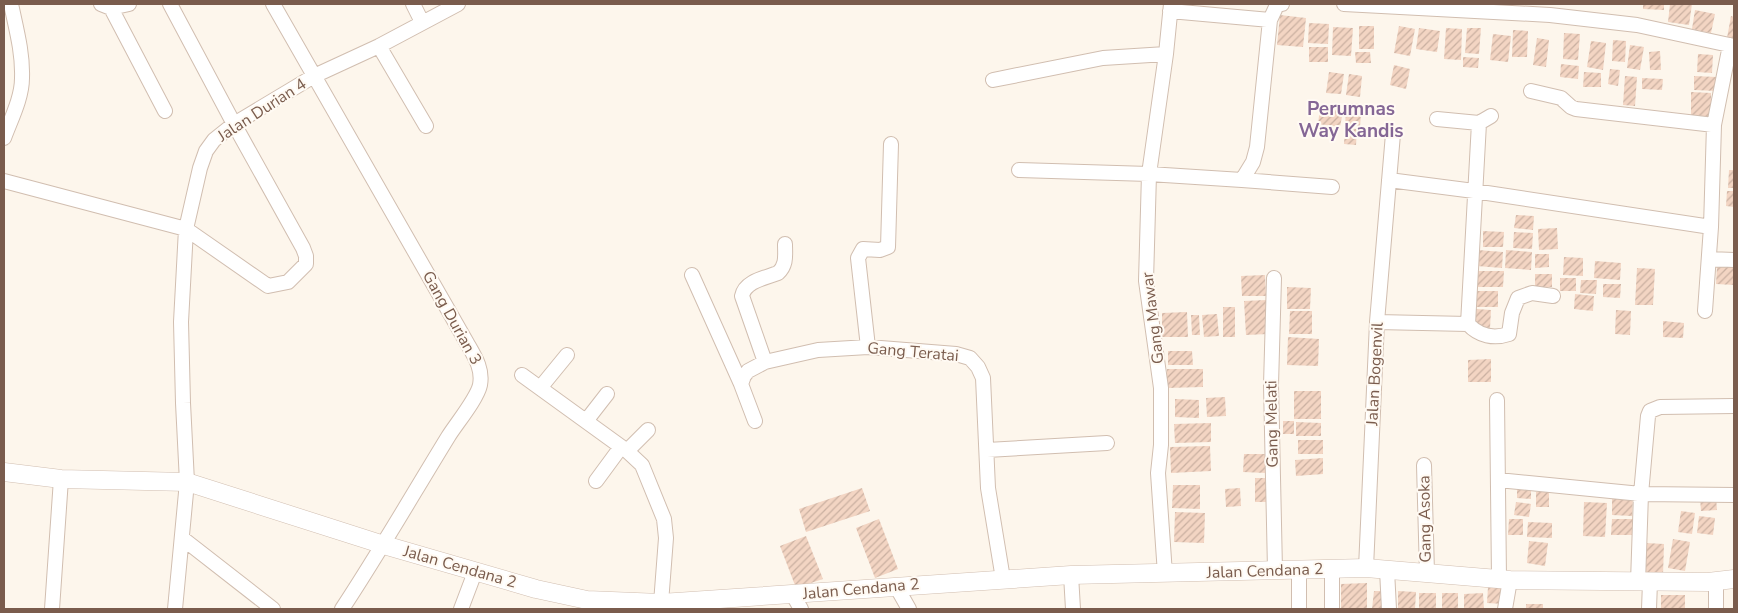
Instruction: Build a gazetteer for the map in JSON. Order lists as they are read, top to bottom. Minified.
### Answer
{"streets":{"street":["Jalan Durian 4","Gang Durian 3","Gang Mawar","Gang Teratai","Jalan Bogenvil","Gang Melati","Gang Asoka","Jalan Cendana 2"]},"crossings":[["Jalan Durian 4","Gang Durian 3"],["Jalan Durian 4","Jalan Cendana 2"],["Gang Durian 3","Jalan Cendana 2"],["Gang Mawar","Jalan Cendana 2"],["Gang Teratai","Jalan Cendana 2"],["Jalan Bogenvil","Jalan Cendana 2"],["Gang Melati","Jalan Cendana 2"],["Gang Asoka","Jalan Cendana 2"]],"districts":["Perumnas Way Kandis"]}
